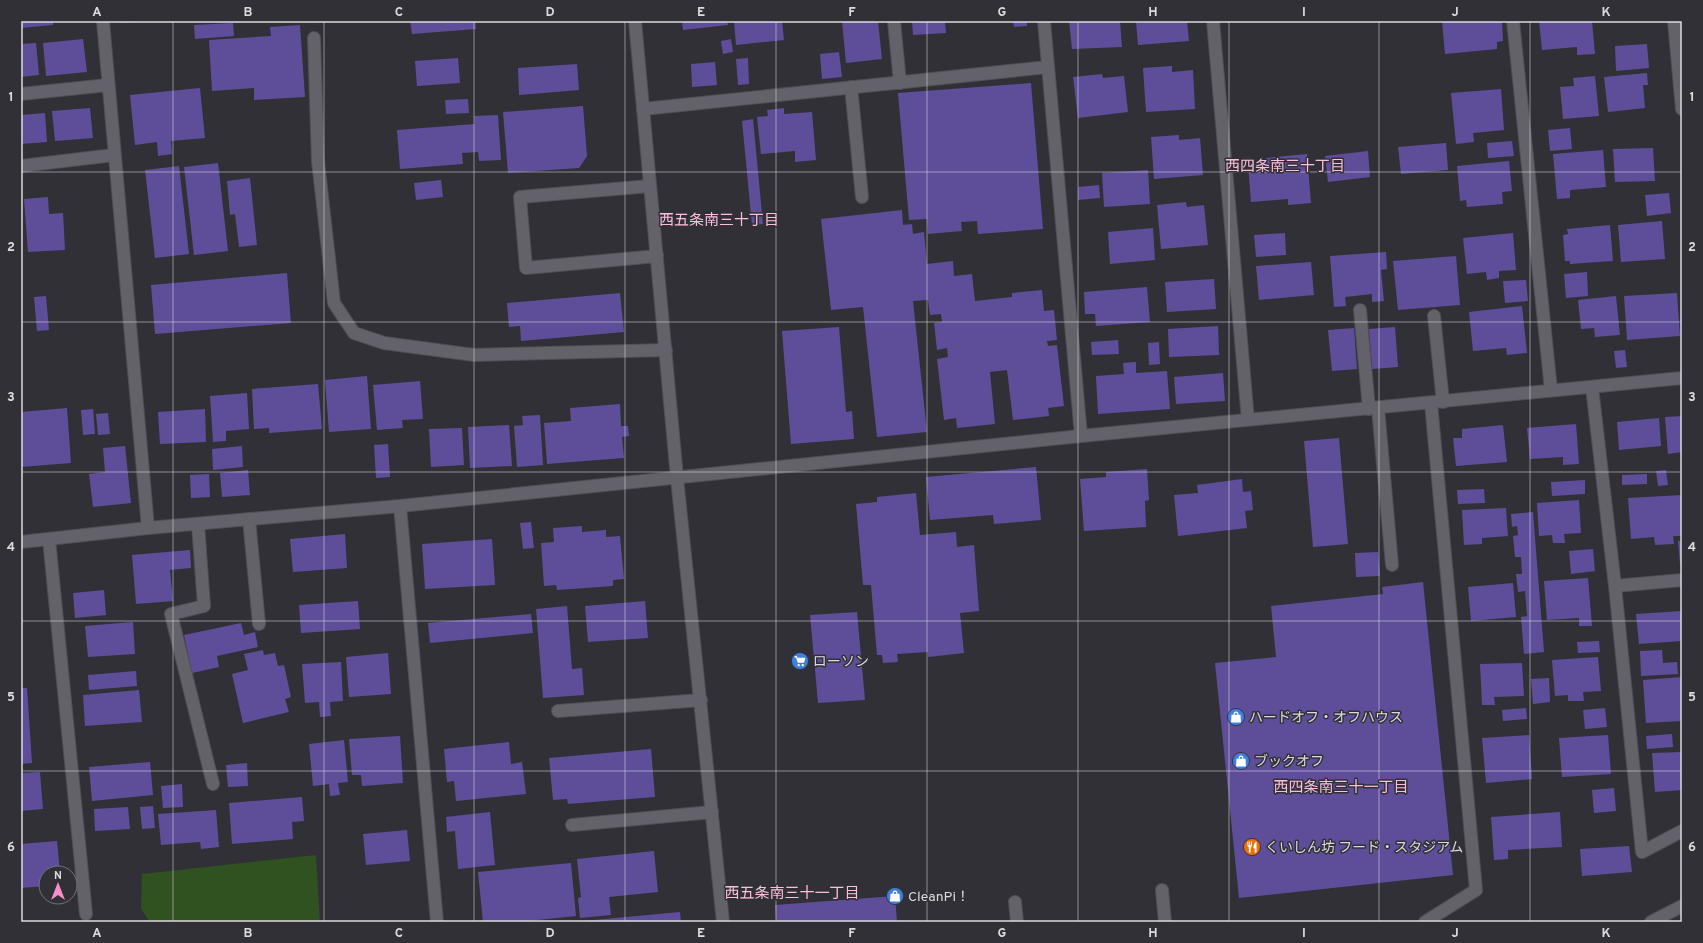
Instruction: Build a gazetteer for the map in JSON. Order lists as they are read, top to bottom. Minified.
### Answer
{"districts":["西四条南三十丁目","西五条南三十丁目","西四条南三十一丁目","西五条南三十一丁目"],"places":{"supermarket":["ローソン"],"shop":["ハードオフ・オフハウス","ブックオフ","CleanPi！"],"restaurant":["くいしん坊 フード・スタジアム"]},"north":"top","grid":{"columns":["A","B","C","D","E","F","G","H","I","J","K"],"rows":["1","2","3","4","5","6"]}}
